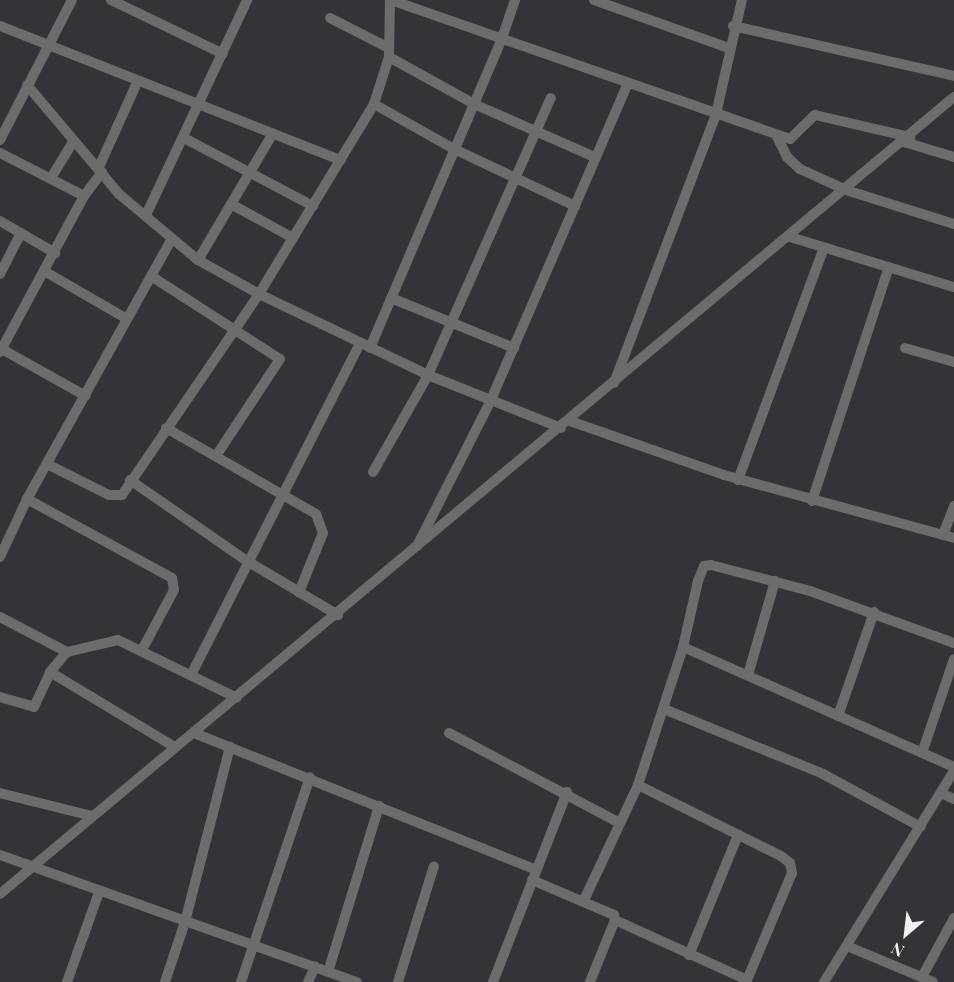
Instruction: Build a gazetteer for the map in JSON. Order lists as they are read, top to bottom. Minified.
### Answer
{"north":"bottom left"}
